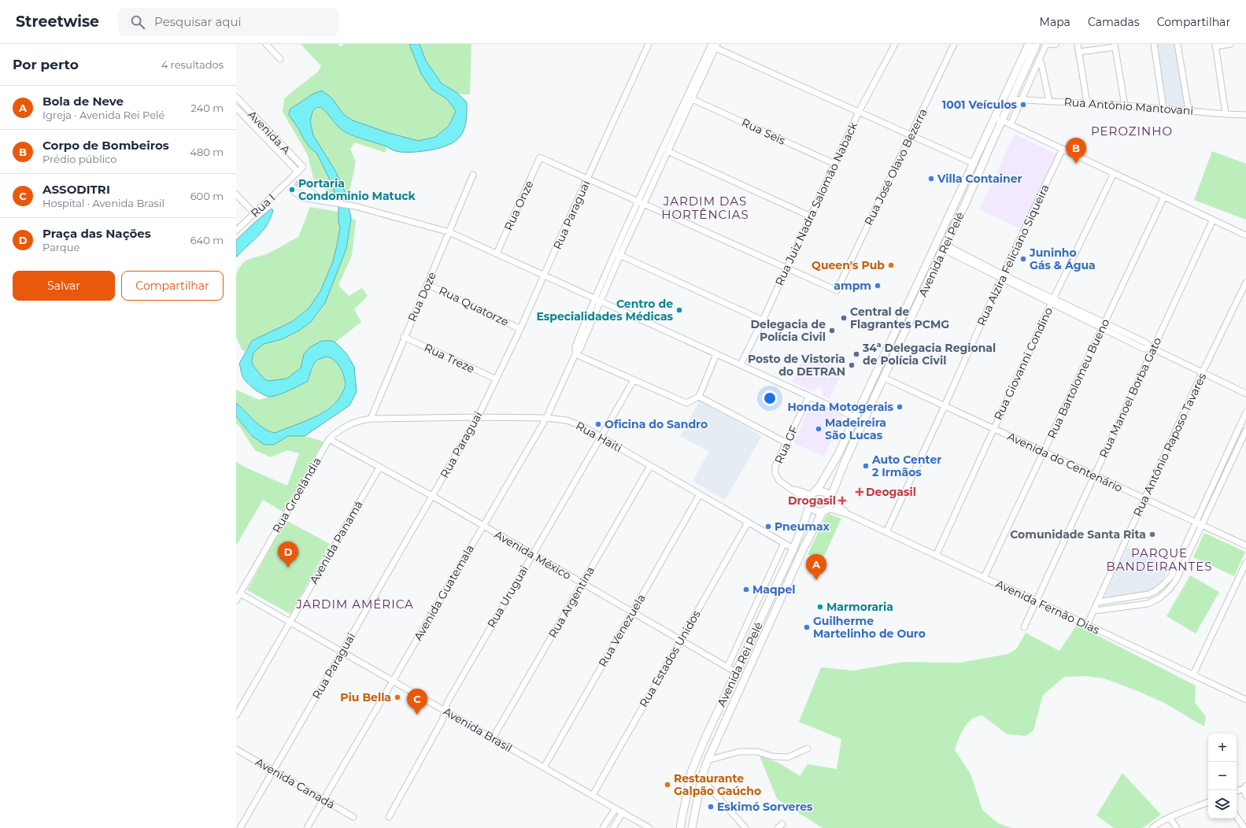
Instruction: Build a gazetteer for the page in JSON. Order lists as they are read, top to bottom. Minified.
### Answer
{"streets":{"main road":["Avenida Rei Pelé"],"street":["Rua Antônio Mantovani","Rua Seis","Avenida A","Rua José Olavo Bezerra","Rua Juiz Nadra Salomão Naback","Rua I","Rua Onze","Rua Paraguai","Rua Alzira Feliciano Siqueira","Rua Doze","Rua Quatorze","Rua Treze","Rua Giovanni Condino","Rua Bartolomeu Bueno","Rua Manoel Borba Gato","Rua Haiti","Rua GF","Rua Antônio Raposo Tavares","Avenida do Centenário","Rua Groelândia","Avenida Panamá","Avenida México","Avenida Guatemala","Rua Uruguai","Rua Argentina","Avenida Fernão Dias","Rua Venezuela","Rua Estados Unidos","Avenida Brasil","Avenida Canadá"]},"crossings":[["Rua Antônio Mantovani","Avenida Rei Pelé"],["Rua Seis","Rua Juiz Nadra Salomão Naback"],["Avenida A","Rua I"],["Rua José Olavo Bezerra","Rua Juiz Nadra Salomão Naback"],["Rua Onze","Rua Paraguai"],["Rua Paraguai","Rua Quatorze"],["Rua Paraguai","Rua Treze"],["Rua Paraguai","Rua Haiti"],["Rua Paraguai","Avenida México"],["Rua Paraguai","Avenida Brasil"],["Rua Paraguai","Avenida Canadá"],["Avenida Rei Pelé","Rua Haiti"],["Avenida Rei Pelé","Rua GF"],["Avenida Rei Pelé","Avenida do Centenário"],["Avenida Rei Pelé","Avenida México"],["Avenida Rei Pelé","Avenida Fernão Dias"],["Rua Alzira Feliciano Siqueira","Avenida do Centenário"],["Rua Alzira Feliciano Siqueira","Avenida Fernão Dias"],["Rua Doze","Rua Quatorze"],["Rua Doze","Rua Treze"],["Rua Doze","Rua Haiti"],["Rua Giovanni Condino","Avenida do Centenário"],["Rua Giovanni Condino","Avenida Fernão Dias"],["Rua Bartolomeu Bueno","Avenida do Centenário"],["Rua Bartolomeu Bueno","Avenida Fernão Dias"],["Rua Manoel Borba Gato","Avenida do Centenário"],["Rua Manoel Borba Gato","Avenida Fernão Dias"],["Rua Haiti","Rua Groelândia"],["Rua Haiti","Avenida México"],["Rua Haiti","Avenida Guatemala"],["Rua Haiti","Rua Uruguai"],["Rua Haiti","Rua Argentina"],["Rua Haiti","Rua Venezuela"],["Rua Haiti","Rua Estados Unidos"],["Rua GF","Avenida Fernão Dias"],["Rua Antônio Raposo Tavares","Avenida do Centenário"],["Rua Antônio Raposo Tavares","Avenida Fernão Dias"],["Rua Groelândia","Avenida México"],["Rua Groelândia","Avenida Brasil"],["Avenida Panamá","Avenida México"],["Avenida Panamá","Avenida Brasil"],["Avenida México","Avenida Guatemala"],["Avenida México","Rua Uruguai"],["Avenida México","Rua Argentina"],["Avenida México","Rua Venezuela"],["Avenida México","Rua Estados Unidos"],["Avenida Guatemala","Avenida Brasil"],["Avenida Guatemala","Avenida Canadá"],["Rua Uruguai","Avenida Brasil"],["Rua Argentina","Avenida Brasil"],["Rua Venezuela","Avenida Brasil"],["Rua Estados Unidos","Avenida Brasil"]],"districts":["PEROZINHO","JARDIM DAS HORTÊNCIAS","PARQUE BANDEIRANTES","JARDIM AMÉRICA"],"places":{"other":["1001 Veículos","Villa Container","Portaria Condominio Matuck","Juninho Gás & Água","Queen's Pub","ampm","Centro de Especialidades Médicas","Central de Flagrantes PCMG","Delegacia de Polícia Civil","34ª Delegacia Regional de Polícia Civil","Posto de Vistoria do DETRAN","Honda Motogerais","Oficina do Sandro","Madeireira São Lucas","Auto Center 2 Irmãos","Pneumax","Comunidade Santa Rita","Maqpel","Marmoraria","Guilherme Martelinho de Ouro","Piu Bella","Restaurante Galpão Gaúcho","Eskimó Sorveres"],"health":["Deogasil","Drogasil"]},"page":{"header":"Streetwise","search":"Pesquisar aqui","nav":["Mapa","Camadas","Compartilhar"],"heading":["Por perto","4 resultados"],"list":[{"mark":"A","name":"Bola de Neve","note":"Igreja · Avenida Rei Pelé","value":"240 m"},{"mark":"B","name":"Corpo de Bombeiros","note":"Prédio público","value":"480 m"},{"mark":"C","name":"ASSODITRI","note":"Hospital · Avenida Brasil","value":"600 m"},{"mark":"D","name":"Praça das Nações","note":"Parque","value":"640 m"}],"pins":["B","D","A","C"],"buttons":["Salvar","Compartilhar"],"map_buttons":["+","−"]}}
